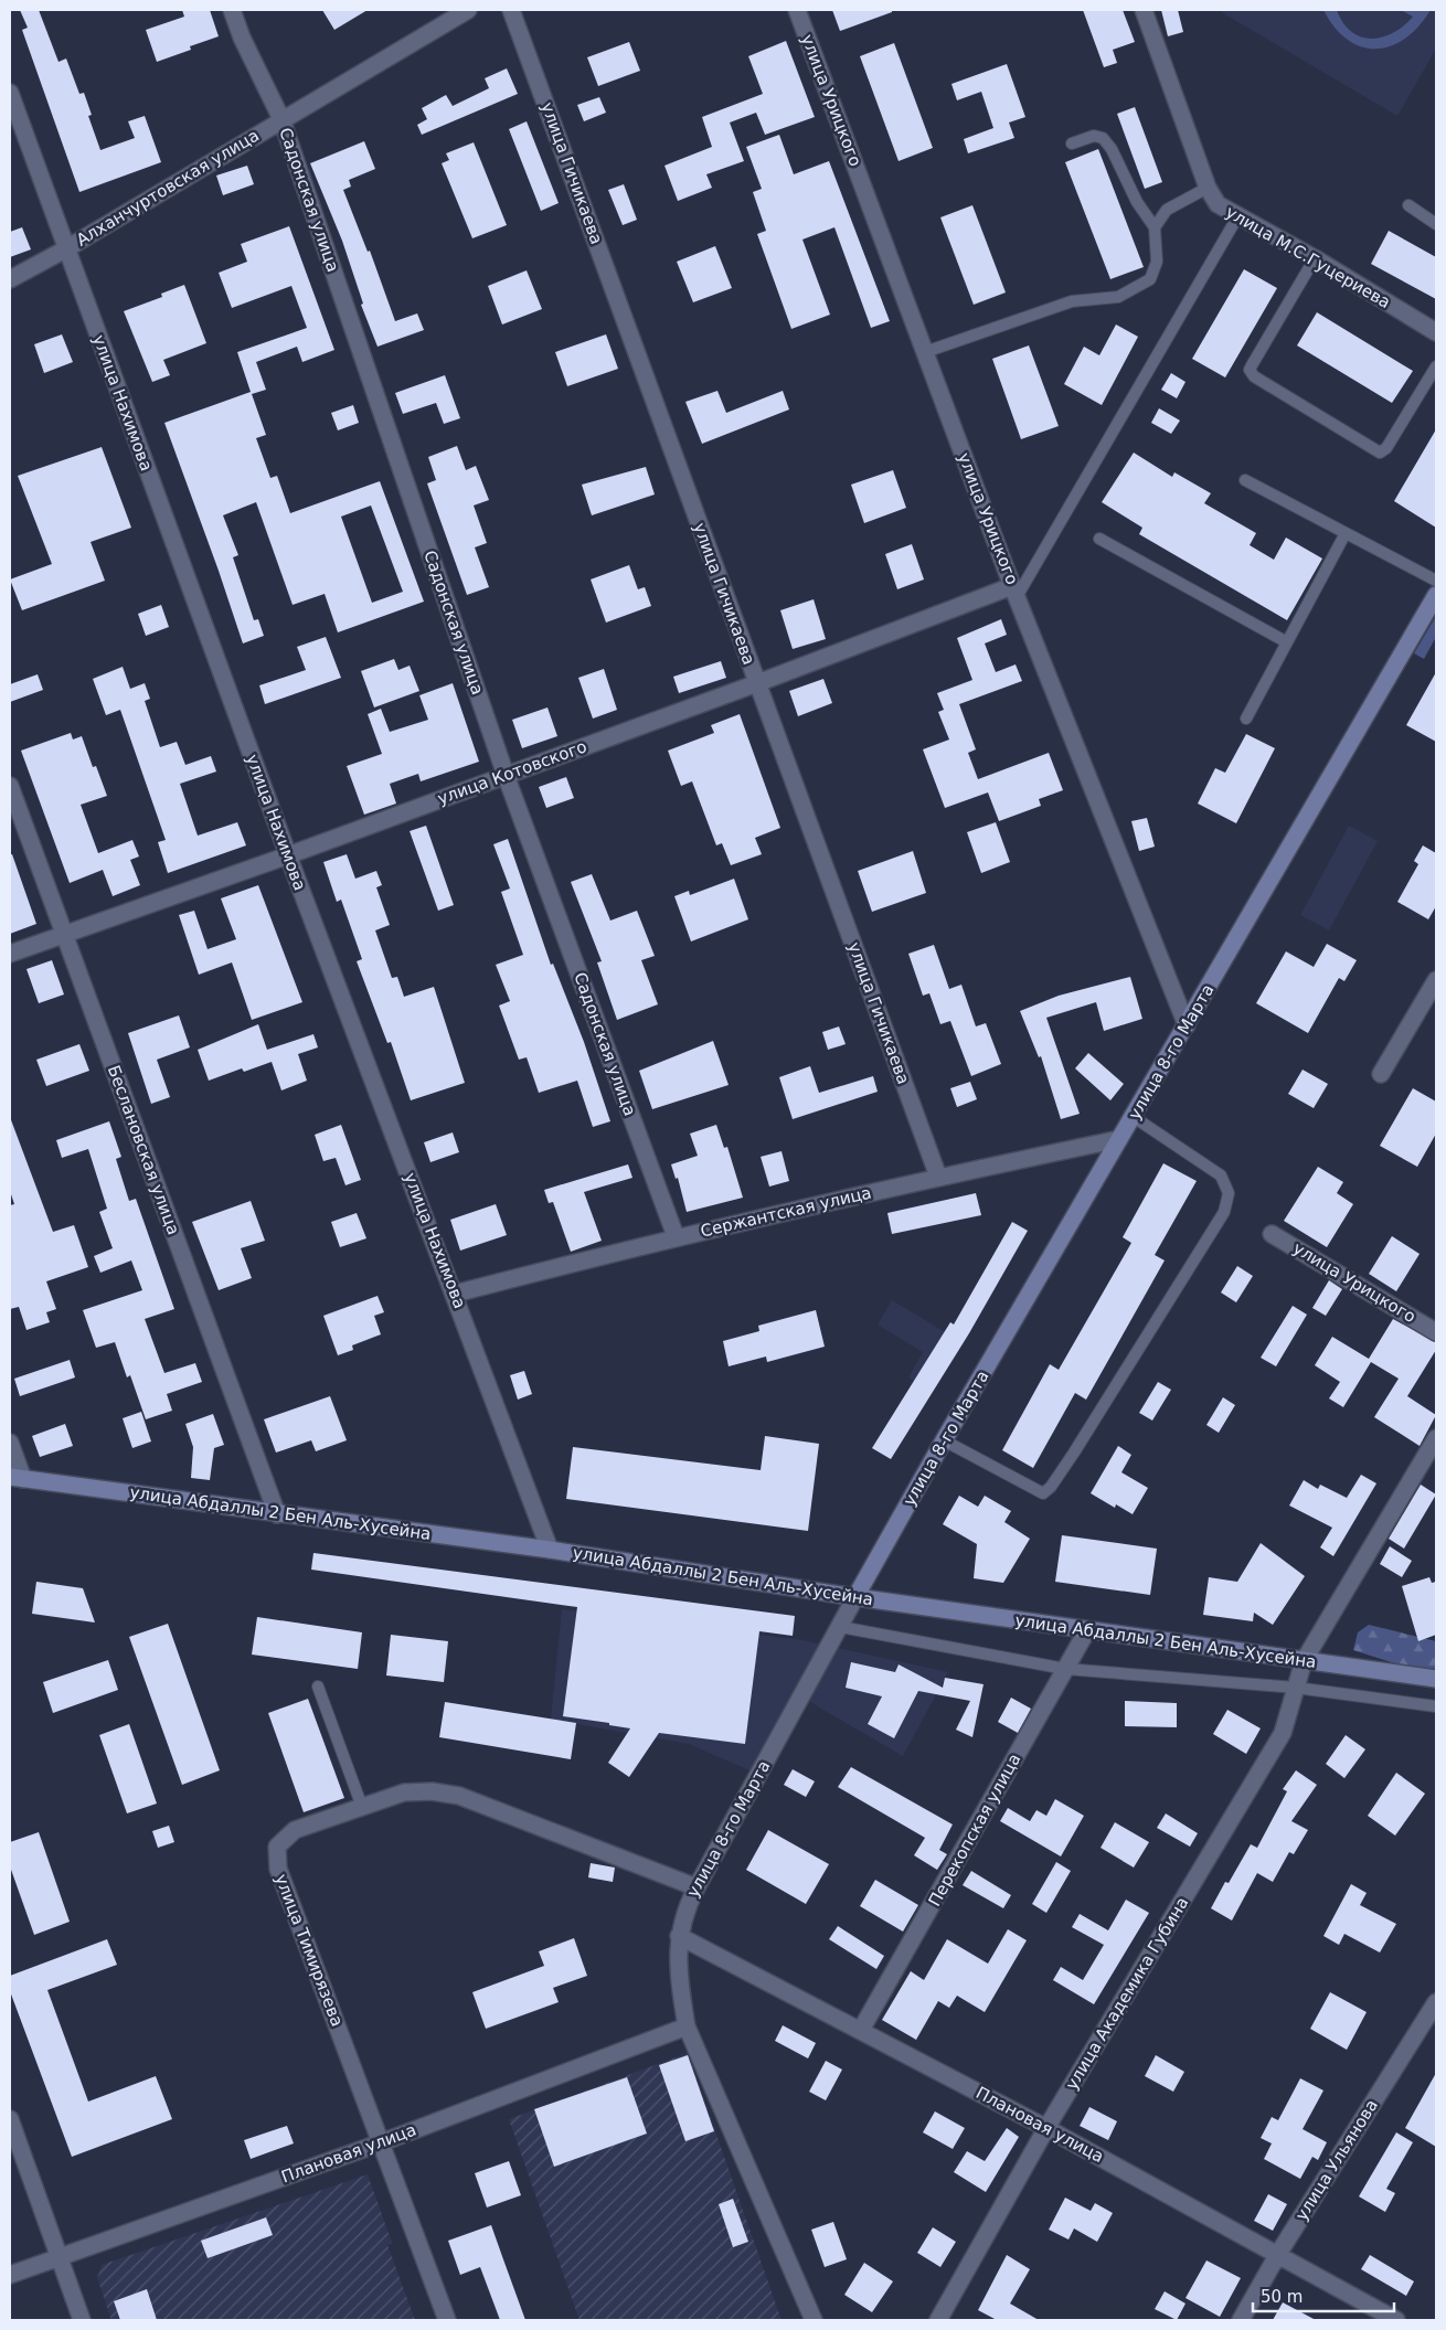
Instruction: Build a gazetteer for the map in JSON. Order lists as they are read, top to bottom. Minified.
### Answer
{"streets":{"main road":["улица 8-го Марта","улица Абдаллы 2 Бен Аль-Хусейна"],"street":["улица Урицкого","улица Гичикаева","Алханчуртовская улица","Садонская улица","улица М.С.Гуцериева","улица Нахимова","улица Котовского","Беслановская улица","Сержантская улица","Перекопская улица","улица Тимирязева","улица Академика Губина","Плановая улица","улица Ульянова"]},"crossings":[["улица Урицкого","улица Котовского"],["улица Урицкого","улица 8-го Марта"],["улица Гичикаева","улица Котовского"],["улица Гичикаева","Сержантская улица"],["Алханчуртовская улица","Садонская улица"],["Алханчуртовская улица","улица Нахимова"],["Садонская улица","улица Котовского"],["Садонская улица","Сержантская улица"],["улица Нахимова","улица Котовского"],["улица Нахимова","Сержантская улица"],["улица Нахимова","улица Абдаллы 2 Бен Аль-Хусейна"],["улица Котовского","Беслановская улица"],["улица 8-го Марта","Сержантская улица"],["улица 8-го Марта","улица Абдаллы 2 Бен Аль-Хусейна"],["улица 8-го Марта","улица Тимирязева"],["улица 8-го Марта","Плановая улица"],["Беслановская улица","улица Абдаллы 2 Бен Аль-Хусейна"],["улица Абдаллы 2 Бен Аль-Хусейна","Перекопская улица"],["улица Абдаллы 2 Бен Аль-Хусейна","улица Академика Губина"],["Перекопская улица","Плановая улица"],["улица Тимирязева","Плановая улица"],["улица Академика Губина","Плановая улица"],["Плановая улица","улица Ульянова"]],"scale_bar":"50 m"}
